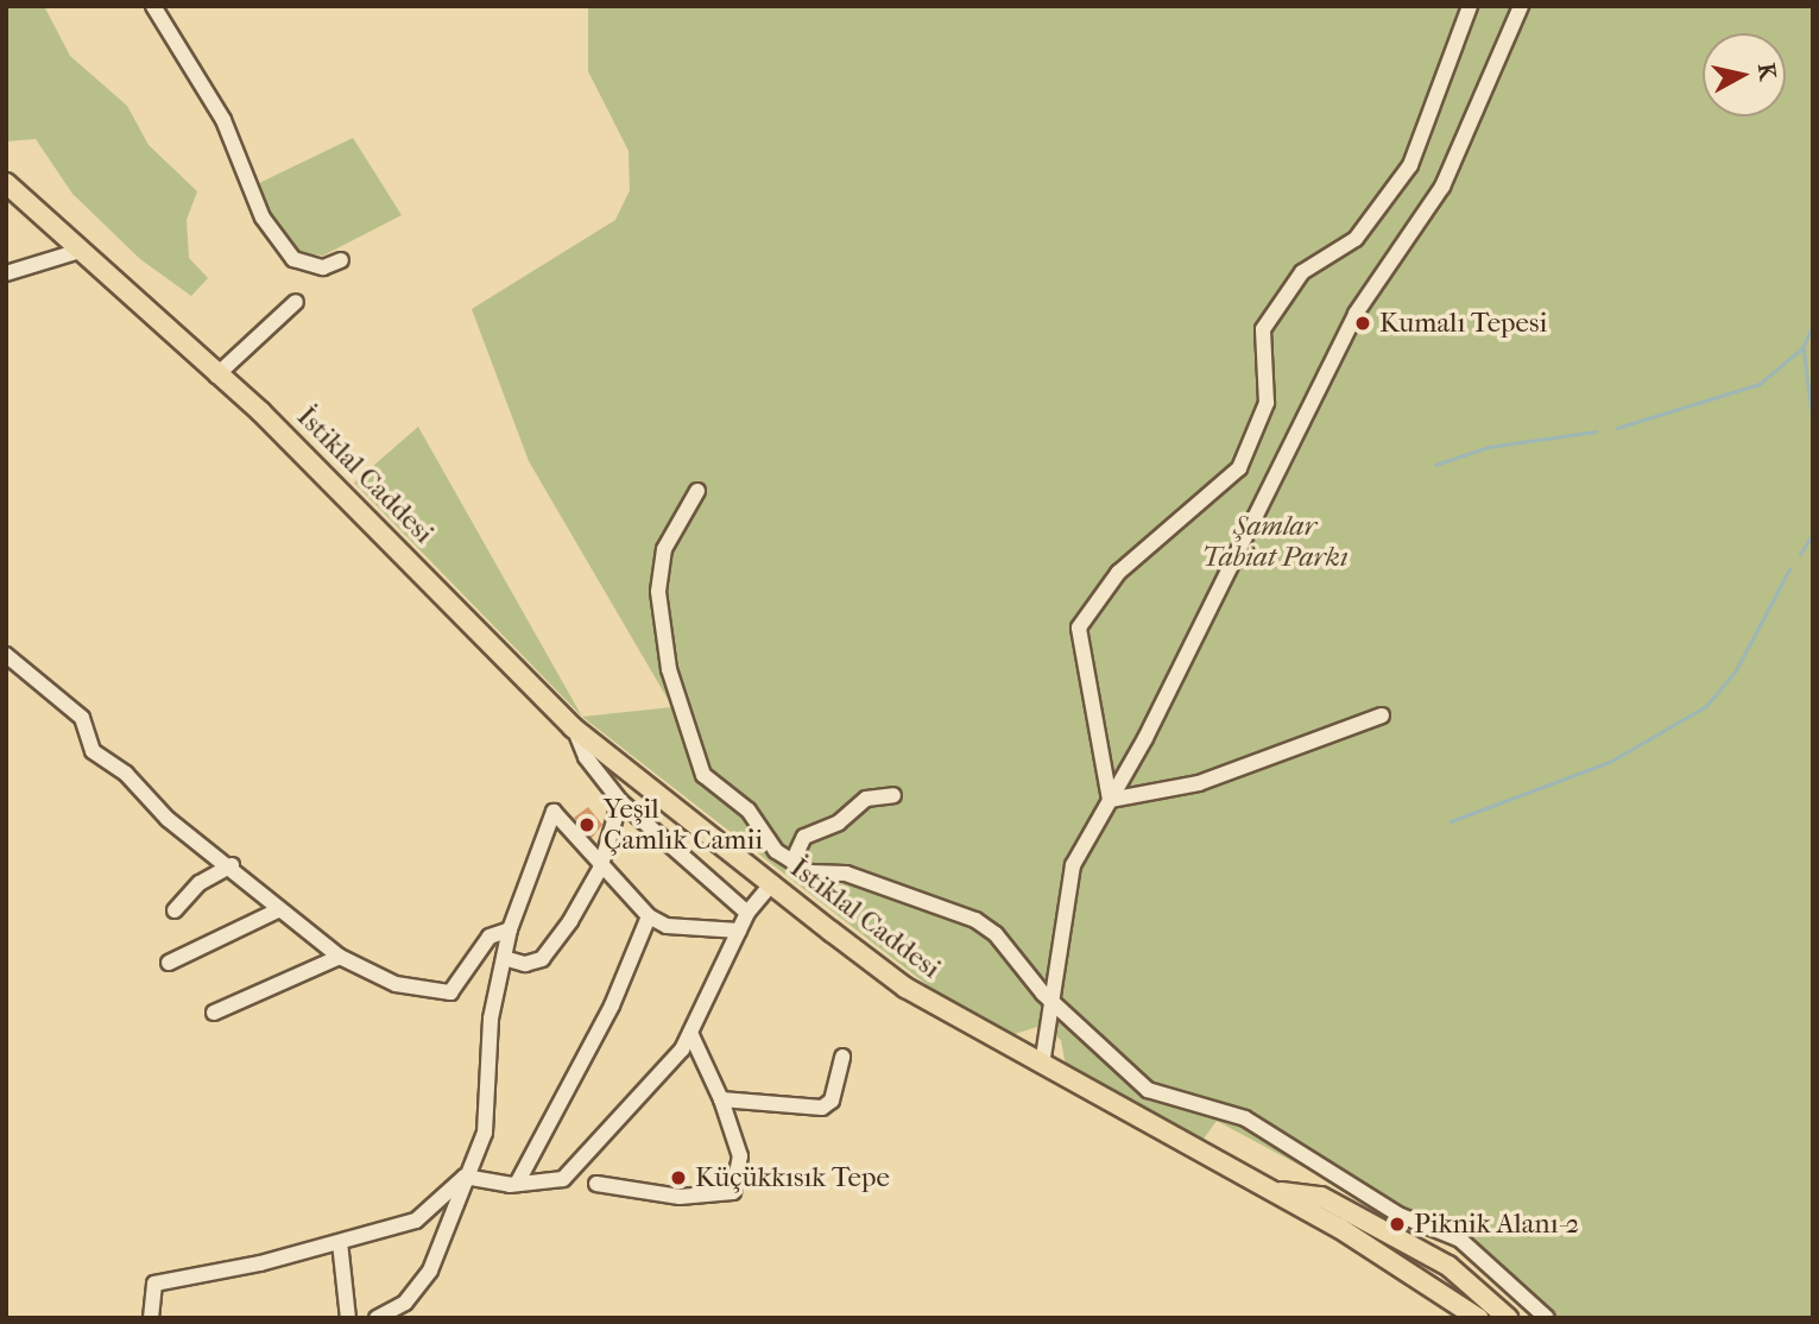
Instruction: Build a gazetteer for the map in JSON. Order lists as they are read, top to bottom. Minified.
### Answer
{"streets":{"main road":["İstiklal Caddesi"]},"parks":["Şamlar Tabiat Parkı"],"places":["Kumalı Tepesi","Yeşil Çamlık Camii","Küçükkısık Tepe","Piknik Alanı-2"],"north":"right"}
